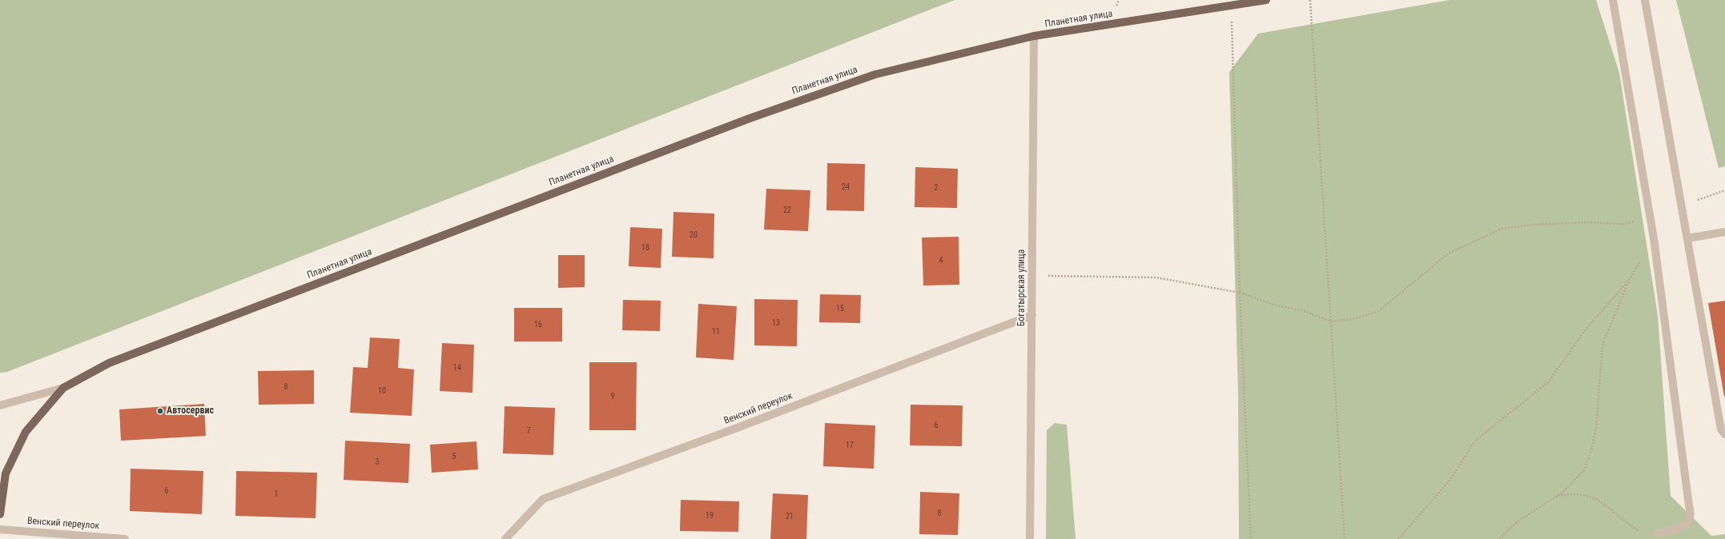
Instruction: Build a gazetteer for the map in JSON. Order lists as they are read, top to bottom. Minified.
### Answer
{"streets":{"main road":["Планетная улица"],"street":["Богатырская улица","Венский переулок"]},"crossings":[["Планетная улица","Богатырская улица"],["Богатырская улица","Венский переулок"]],"places":["Автосервис"],"house_numbers":["24","2","22","20","18","4","15","13","16","11","14","8","10","9","6","7","17","5","3","6","1","8","19","21"]}
